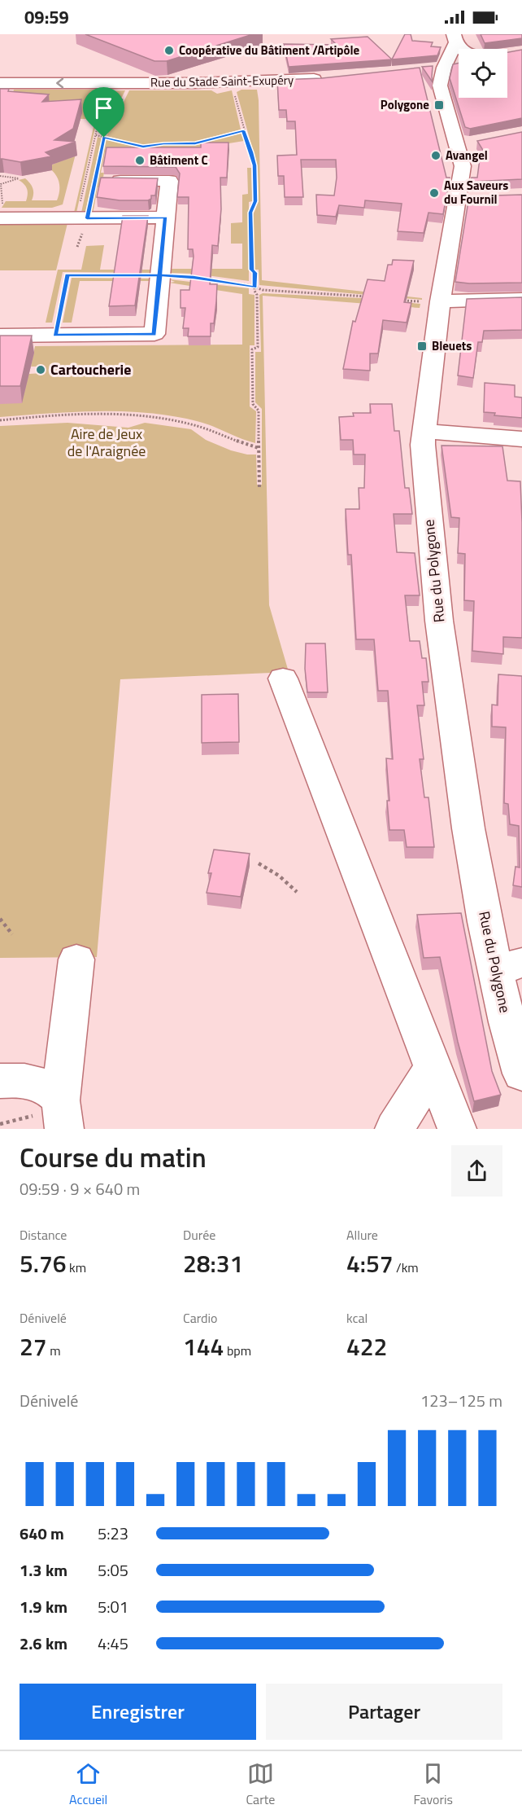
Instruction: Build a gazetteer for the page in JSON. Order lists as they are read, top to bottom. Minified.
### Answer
{"streets":{"street":["Rue du Stade Saint-Exupéry","Rue du Polygone"]},"parks":["Aire de Jeux de l'Araignée"],"places":{"other":["Coopérative du Bâtiment /Artipôle","Avangel","Bâtiment C","Aux Saveurs du Fournil","Cartoucherie"],"transit":["Polygone","Bleuets"]},"page":{"status":"09:59","heading":["Course du matin","09:59 · 9 × 640 m"],"stats":[["Distance","5.76 km"],["Durée","28:31"],["Allure","4:57 /km"],["Dénivelé","27 m"],["Cardio","144 bpm"],["kcal","422"]],"chart":["Dénivelé","123–125 m"],"list":[{"name":"640 m","note":"5:23"},{"name":"1.3 km","note":"5:05"},{"name":"1.9 km","note":"5:01"},{"name":"2.6 km","note":"4:45"}],"buttons":["Enregistrer","Partager"],"tabs":["Accueil","Carte","Favoris"]}}
